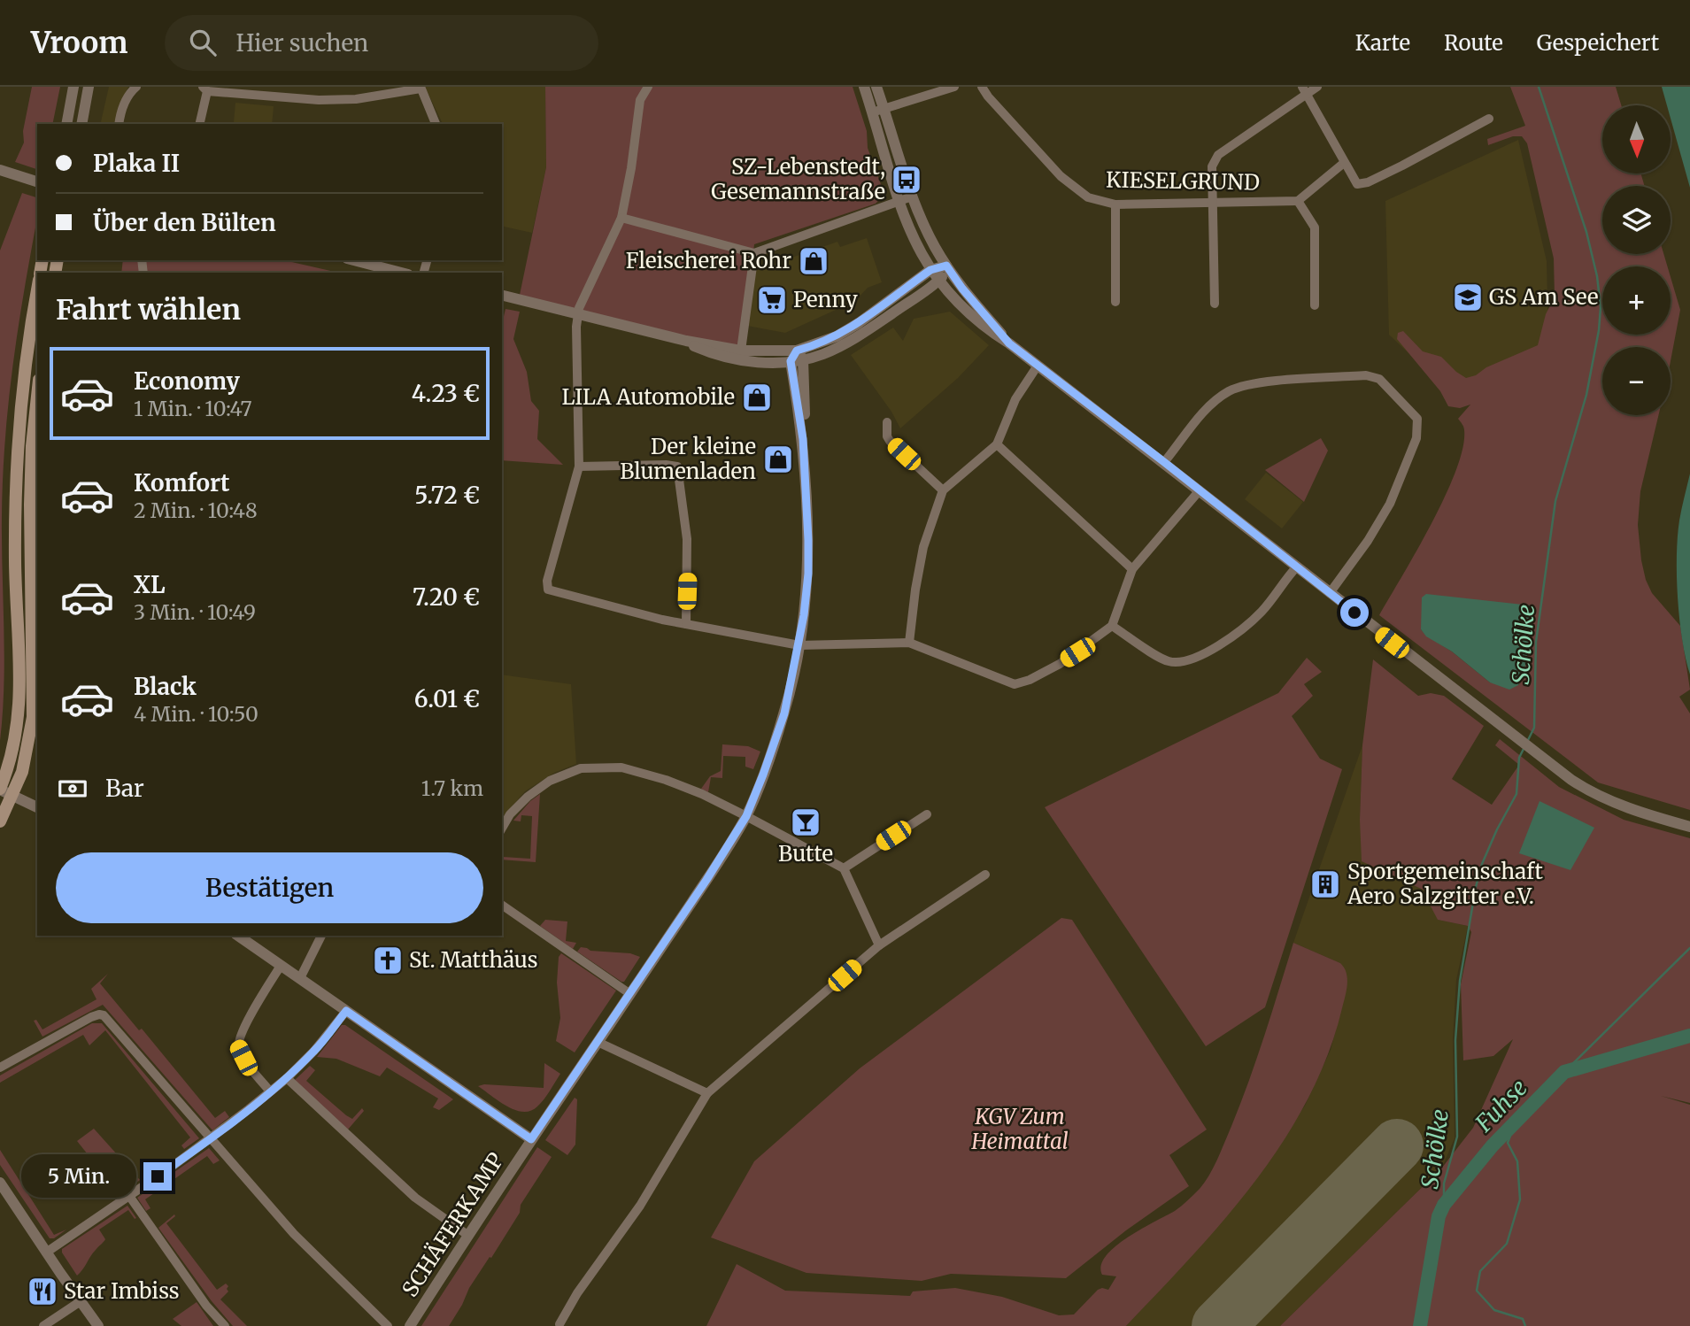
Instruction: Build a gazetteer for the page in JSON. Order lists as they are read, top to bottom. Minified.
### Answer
{"streets":{"street":["KIESELGRUND","SCHÄFERKAMP"]},"water":["Schölke","Fuhse"],"parks":["KGV Zum Heimattal"],"places":{"bus stop":["SZ-Lebenstedt, Gesemannstraße"],"shop":["Fleischerei Rohr","LILA Automobile","Der kleine Blumenladen"],"school or university":["GS Am See"],"supermarket":["Penny"],"bar":["Butte"],"building":["Sportgemeinschaft Aero Salzgitter e.V."],"church":["St. Matthäus"],"restaurant":["Star Imbiss"]},"north":"bottom","page":{"header":"Vroom","search":"Hier suchen","nav":["Karte","Route","Gespeichert"],"map_buttons":["+","−"],"banner":["Plaka II","Über den Bülten"],"heading":"Fahrt wählen","list":[{"name":"Economy","note":"1 Min. · 10:47","value":"4.23 €"},{"name":"Komfort","note":"2 Min. · 10:48","value":"5.72 €"},{"name":"XL","note":"3 Min. · 10:49","value":"7.20 €"},{"name":"Black","note":"4 Min. · 10:50","value":"6.01 €"}],"pay":["Bar","1.7 km"],"buttons":"Bestätigen","bubble":"5 Min."}}
